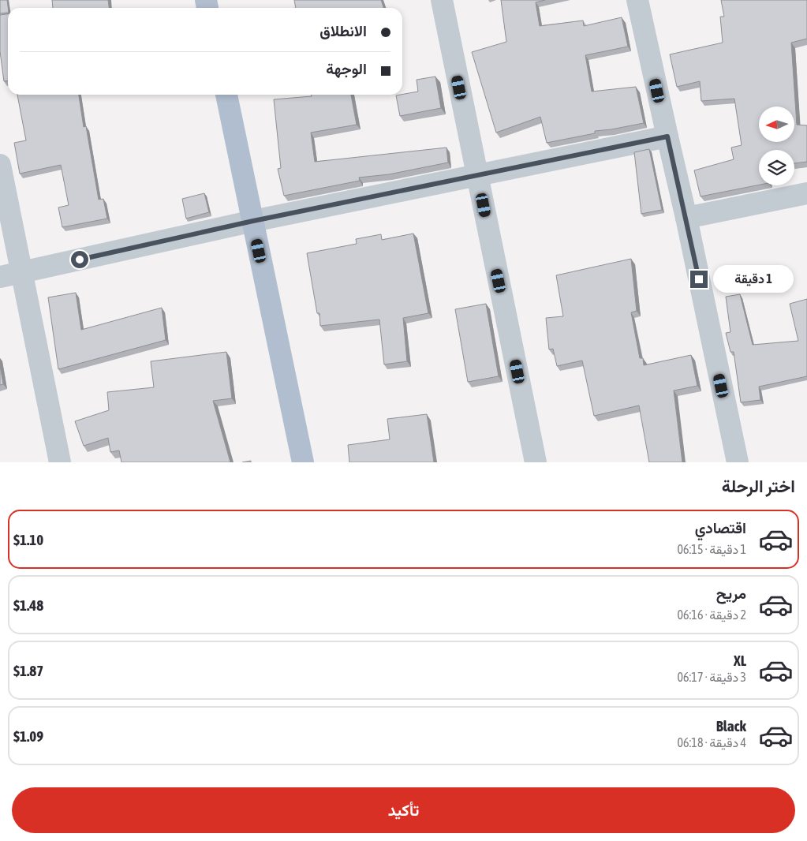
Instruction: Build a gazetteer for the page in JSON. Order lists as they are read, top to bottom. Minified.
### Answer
{"north":"left","page":{"banner":["الانطلاق","الوجهة"],"bubble":"1 دقيقة","heading":"اختر الرحلة","list":[{"name":"اقتصادي","note":"1 دقيقة · 06:15","value":"$1.10"},{"name":"مريح","note":"2 دقيقة · 06:16","value":"$1.48"},{"name":"XL","note":"3 دقيقة · 06:17","value":"$1.87"},{"name":"Black","note":"4 دقيقة · 06:18","value":"$1.09"}],"buttons":"تأكيد"}}
